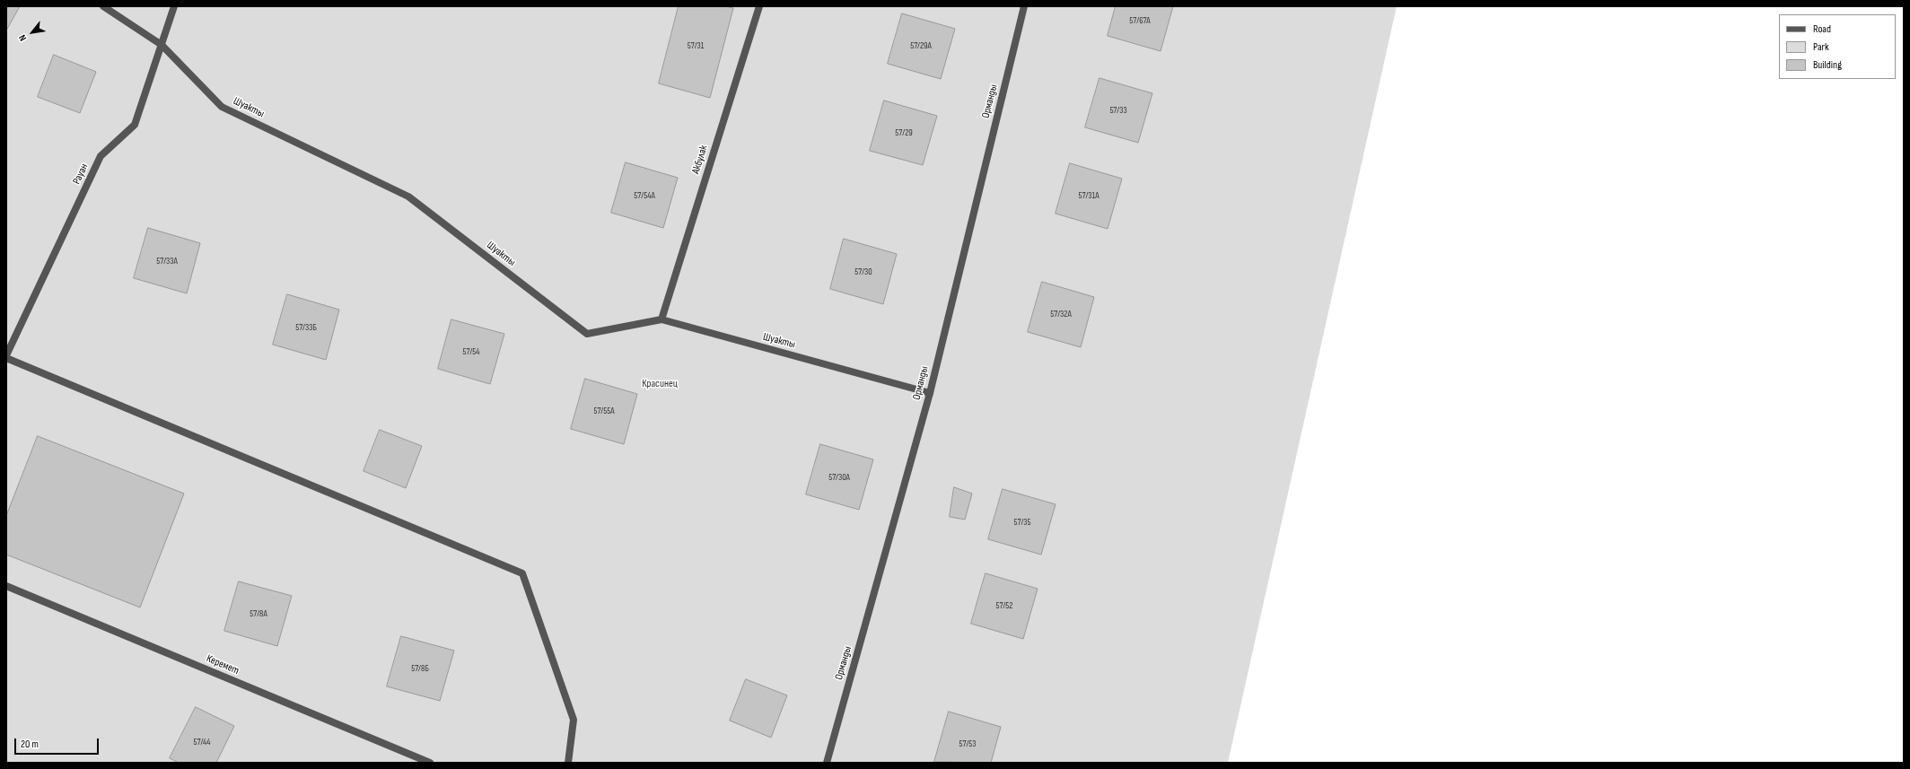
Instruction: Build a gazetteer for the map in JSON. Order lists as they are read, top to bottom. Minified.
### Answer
{"streets":{"street":["Орманды","Шуакты","Акбулак","Рауан","Керемет"]},"crossings":[["Орманды","Шуакты"],["Шуакты","Акбулак"],["Шуакты","Рауан"]],"parks":["Красинец"],"house_numbers":["57/67А","57/31","57/29А","57/33","57/29","57/54А","57/31А","57/33А","57/30","57/32А","57/33Б","57/54","57/55А","57/30А","57/35","57/52","57/8А","57/8Б","57/44","57/53"],"legend":["Road","Park","Building"],"scale_bar":"20 m","north":"bottom left"}
